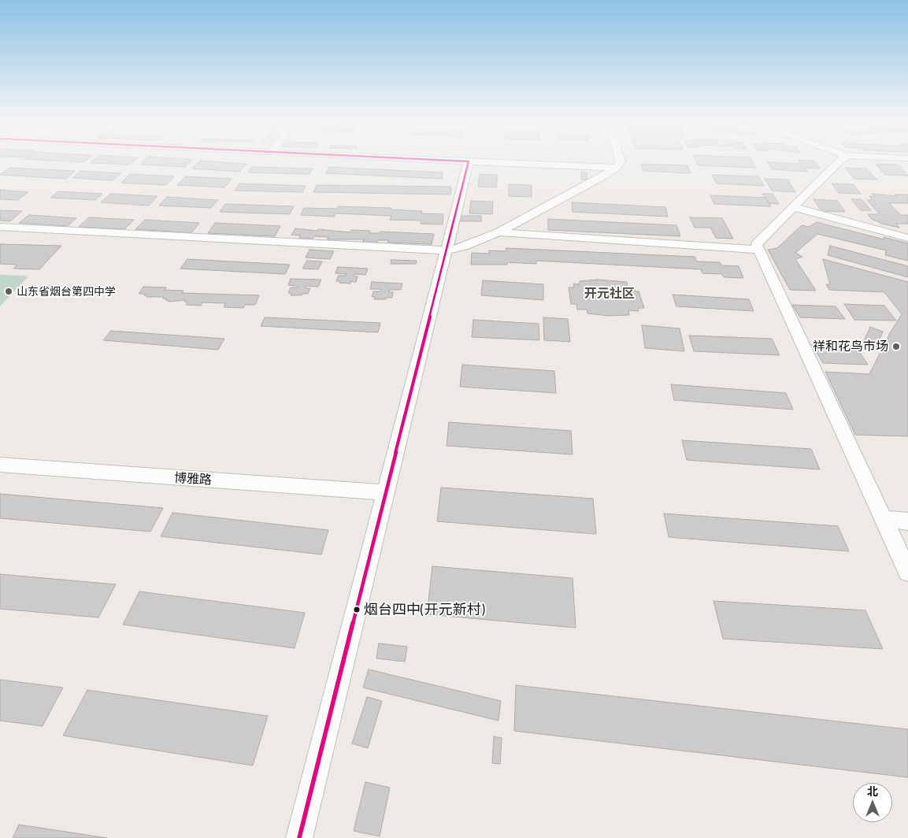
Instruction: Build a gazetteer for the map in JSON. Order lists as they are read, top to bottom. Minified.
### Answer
{"streets":{"street":["博雅路"]},"districts":["开元社区"],"places":["山东省烟台第四中学","祥和花鸟市场","烟台四中(开元新村)"],"north":"top"}
